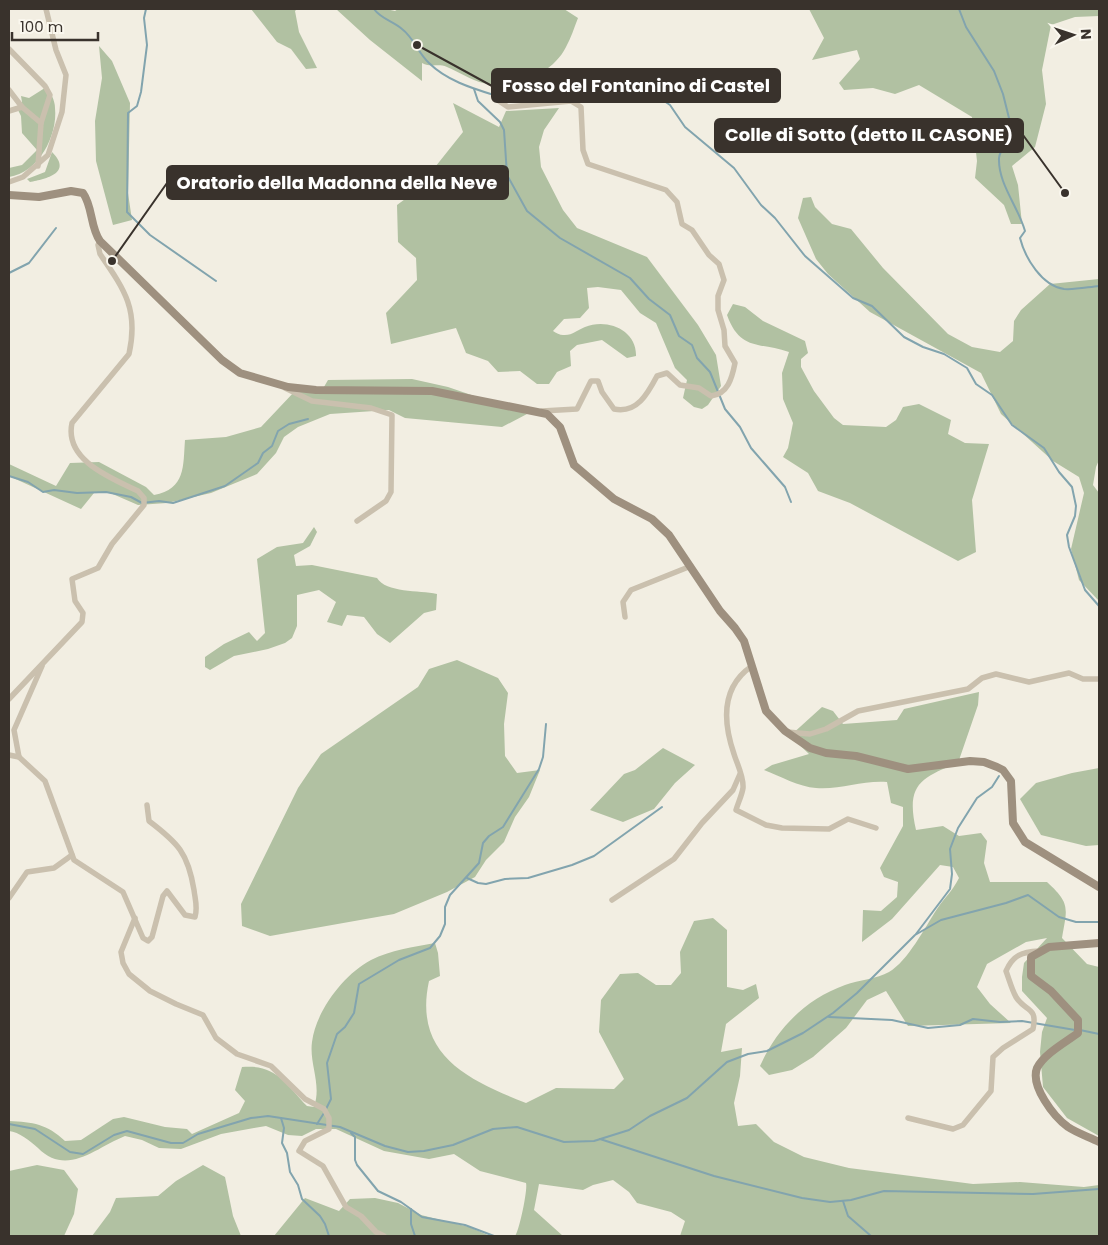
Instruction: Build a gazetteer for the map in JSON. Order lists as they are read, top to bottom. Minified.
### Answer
{"places":["Fosso del Fontanino di Castel","Colle di Sotto (detto IL CASONE)","Oratorio della Madonna della Neve"],"scale_bar":"100 m","north":"right"}
